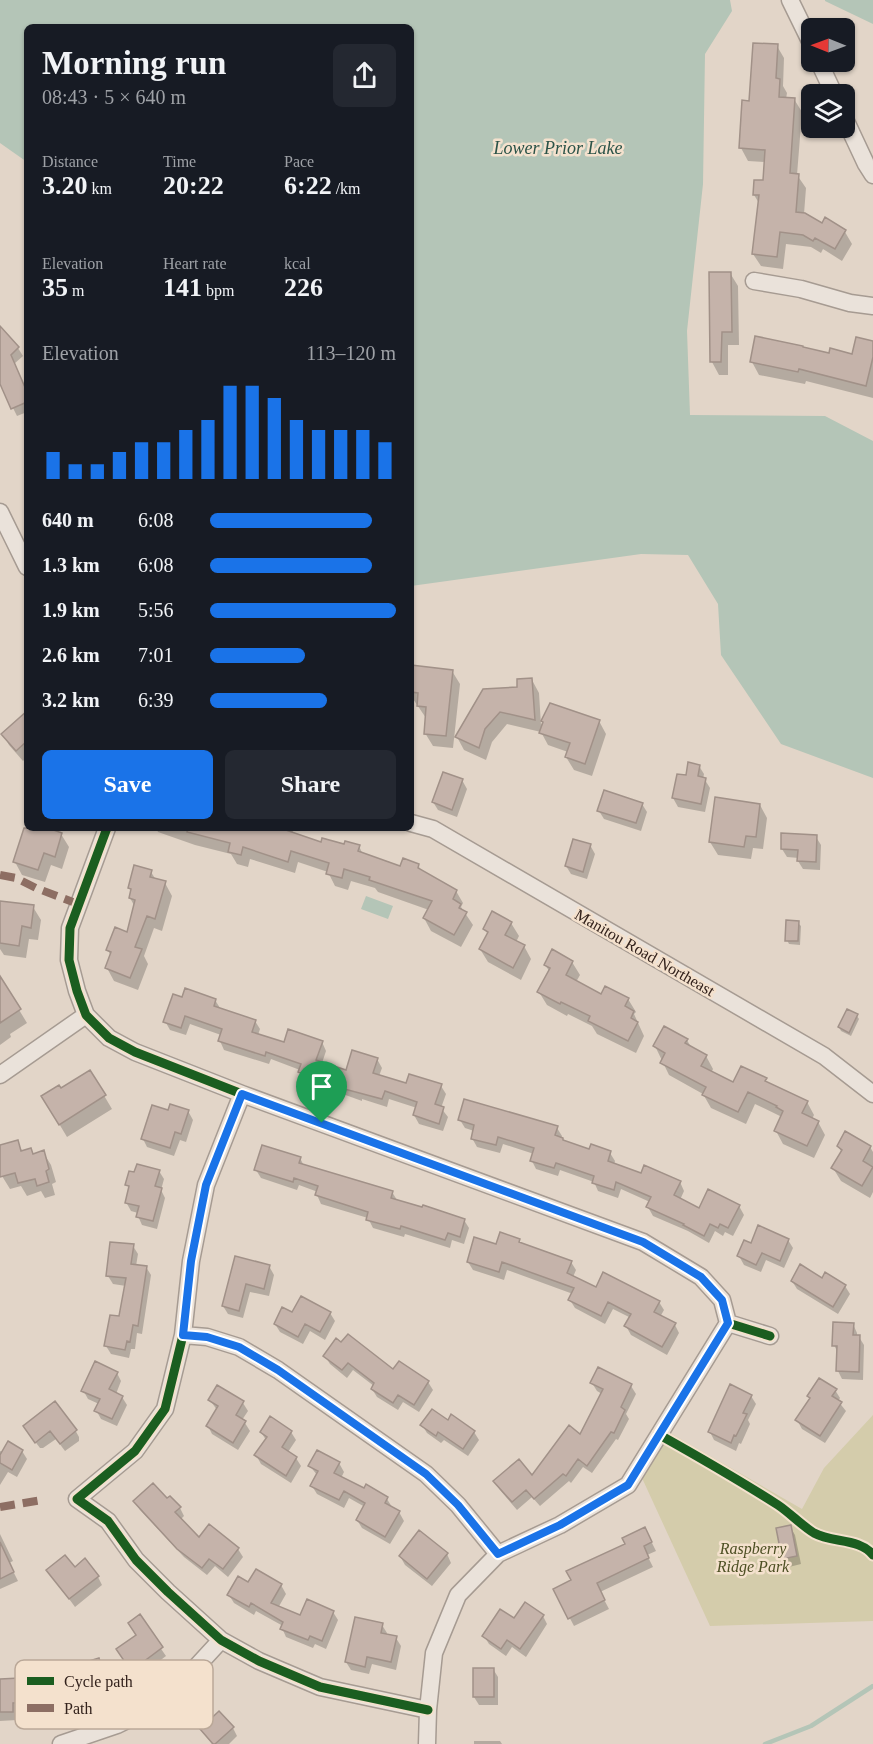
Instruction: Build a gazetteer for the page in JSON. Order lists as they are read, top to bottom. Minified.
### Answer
{"streets":{"street":["Manitou Road Northeast"]},"water":["Lower Prior Lake"],"parks":["Raspberry Ridge Park"],"legend":["Cycle path","Path"],"north":"left","page":{"heading":["Morning run","08:43 · 5 × 640 m"],"stats":[["Distance","3.20 km"],["Time","20:22"],["Pace","6:22 /km"],["Elevation","35 m"],["Heart rate","141 bpm"],["kcal","226"]],"chart":["Elevation","113–120 m"],"list":[{"name":"640 m","note":"6:08"},{"name":"1.3 km","note":"6:08"},{"name":"1.9 km","note":"5:56"},{"name":"2.6 km","note":"7:01"},{"name":"3.2 km","note":"6:39"}],"buttons":["Save","Share"]}}
